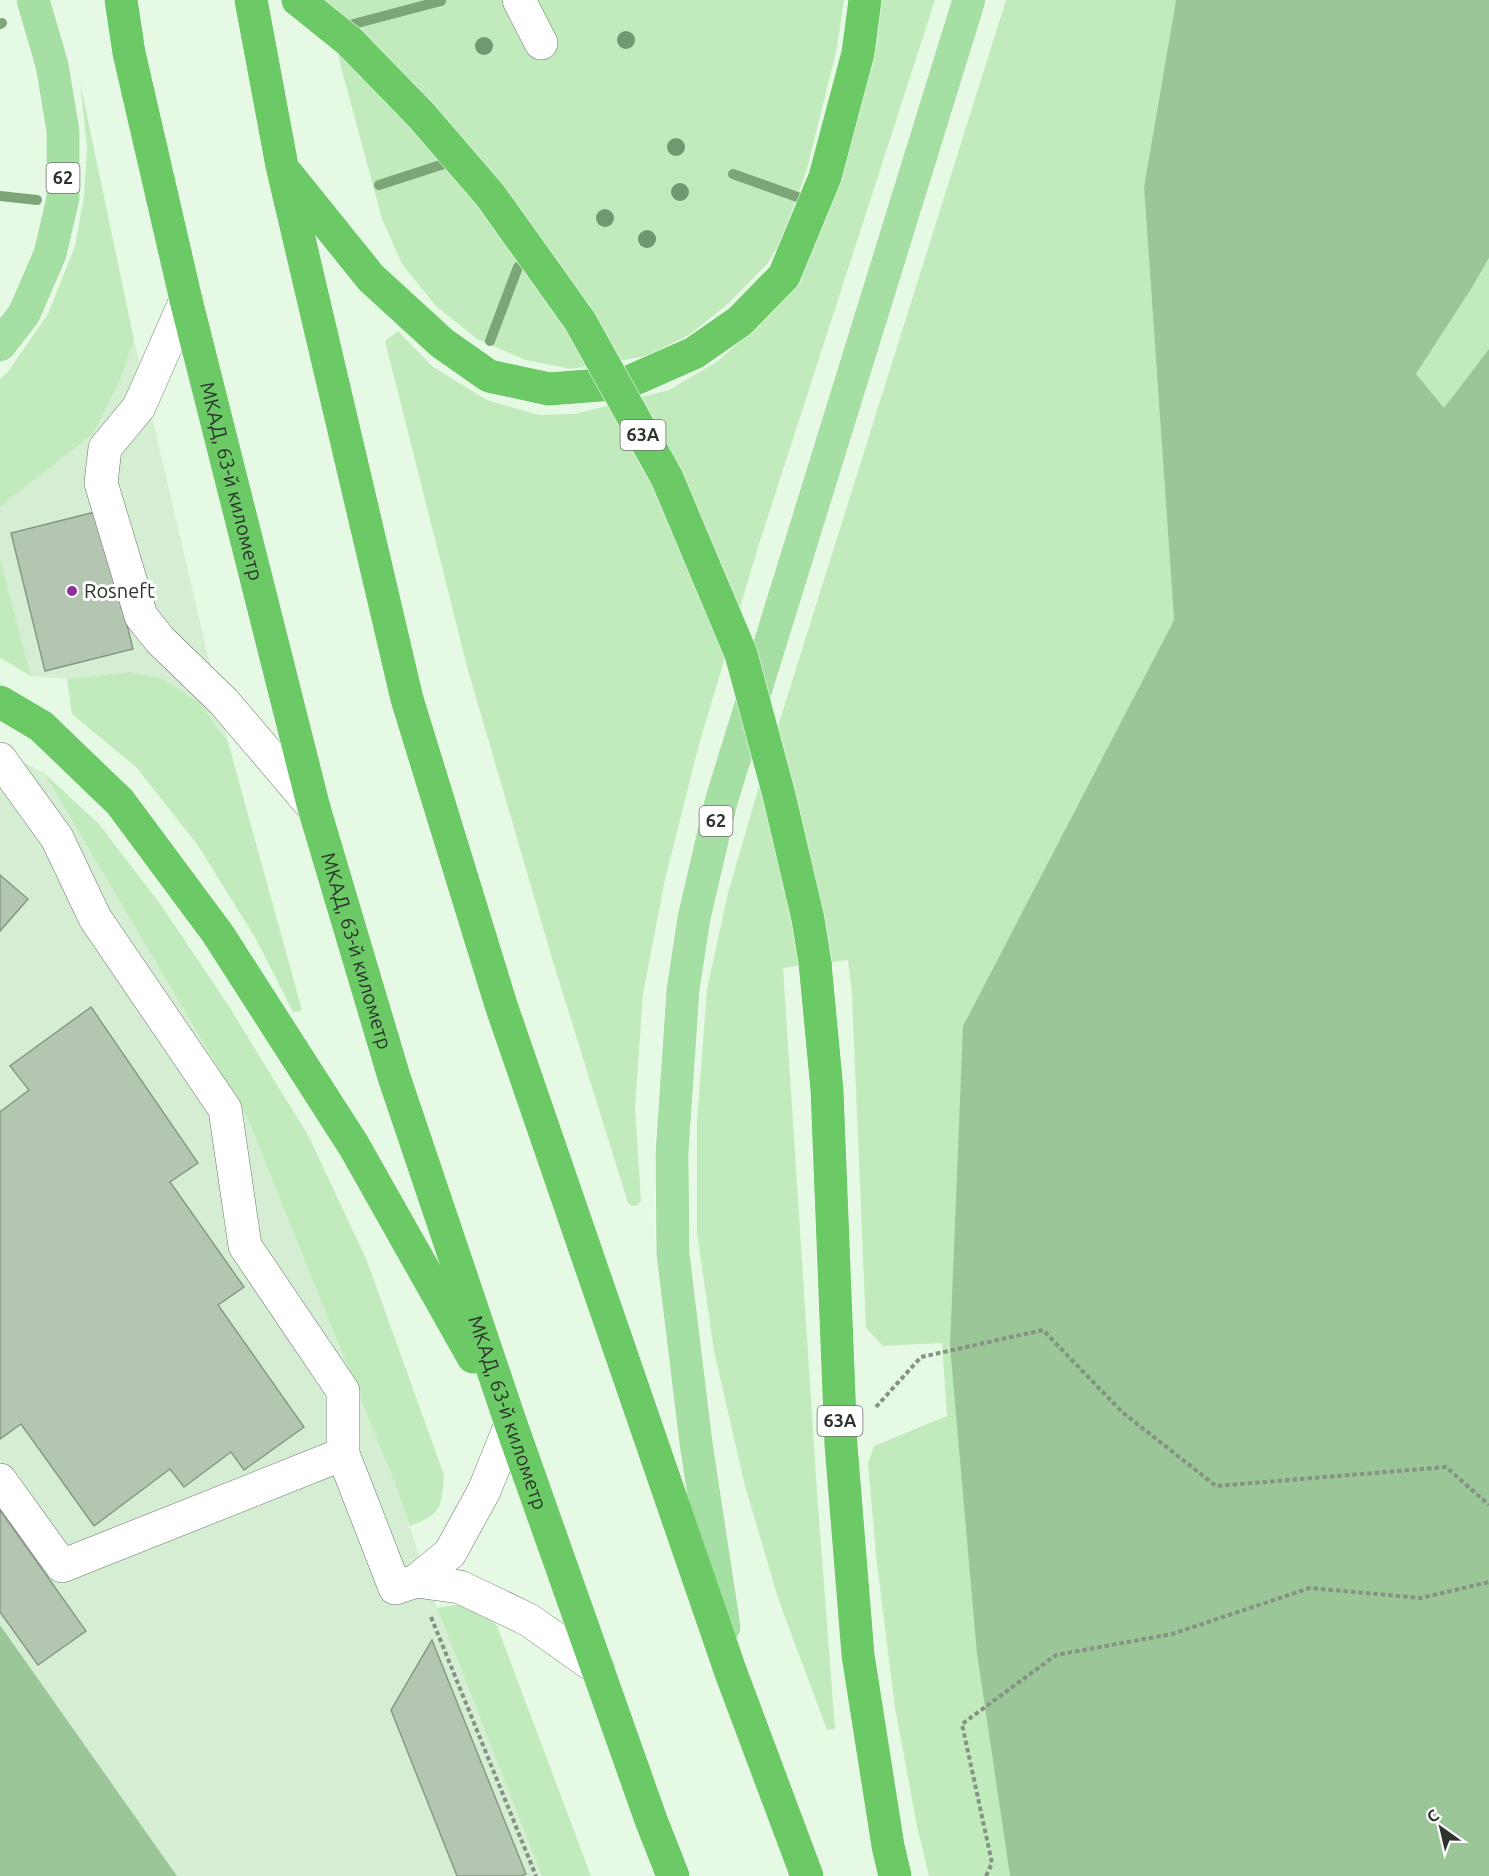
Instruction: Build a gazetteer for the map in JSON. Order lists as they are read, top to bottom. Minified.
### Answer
{"streets":{"highway":["63A","МКАД, 63-й километр"],"main road":["62"]},"places":["Rosneft"],"north":"top left"}
